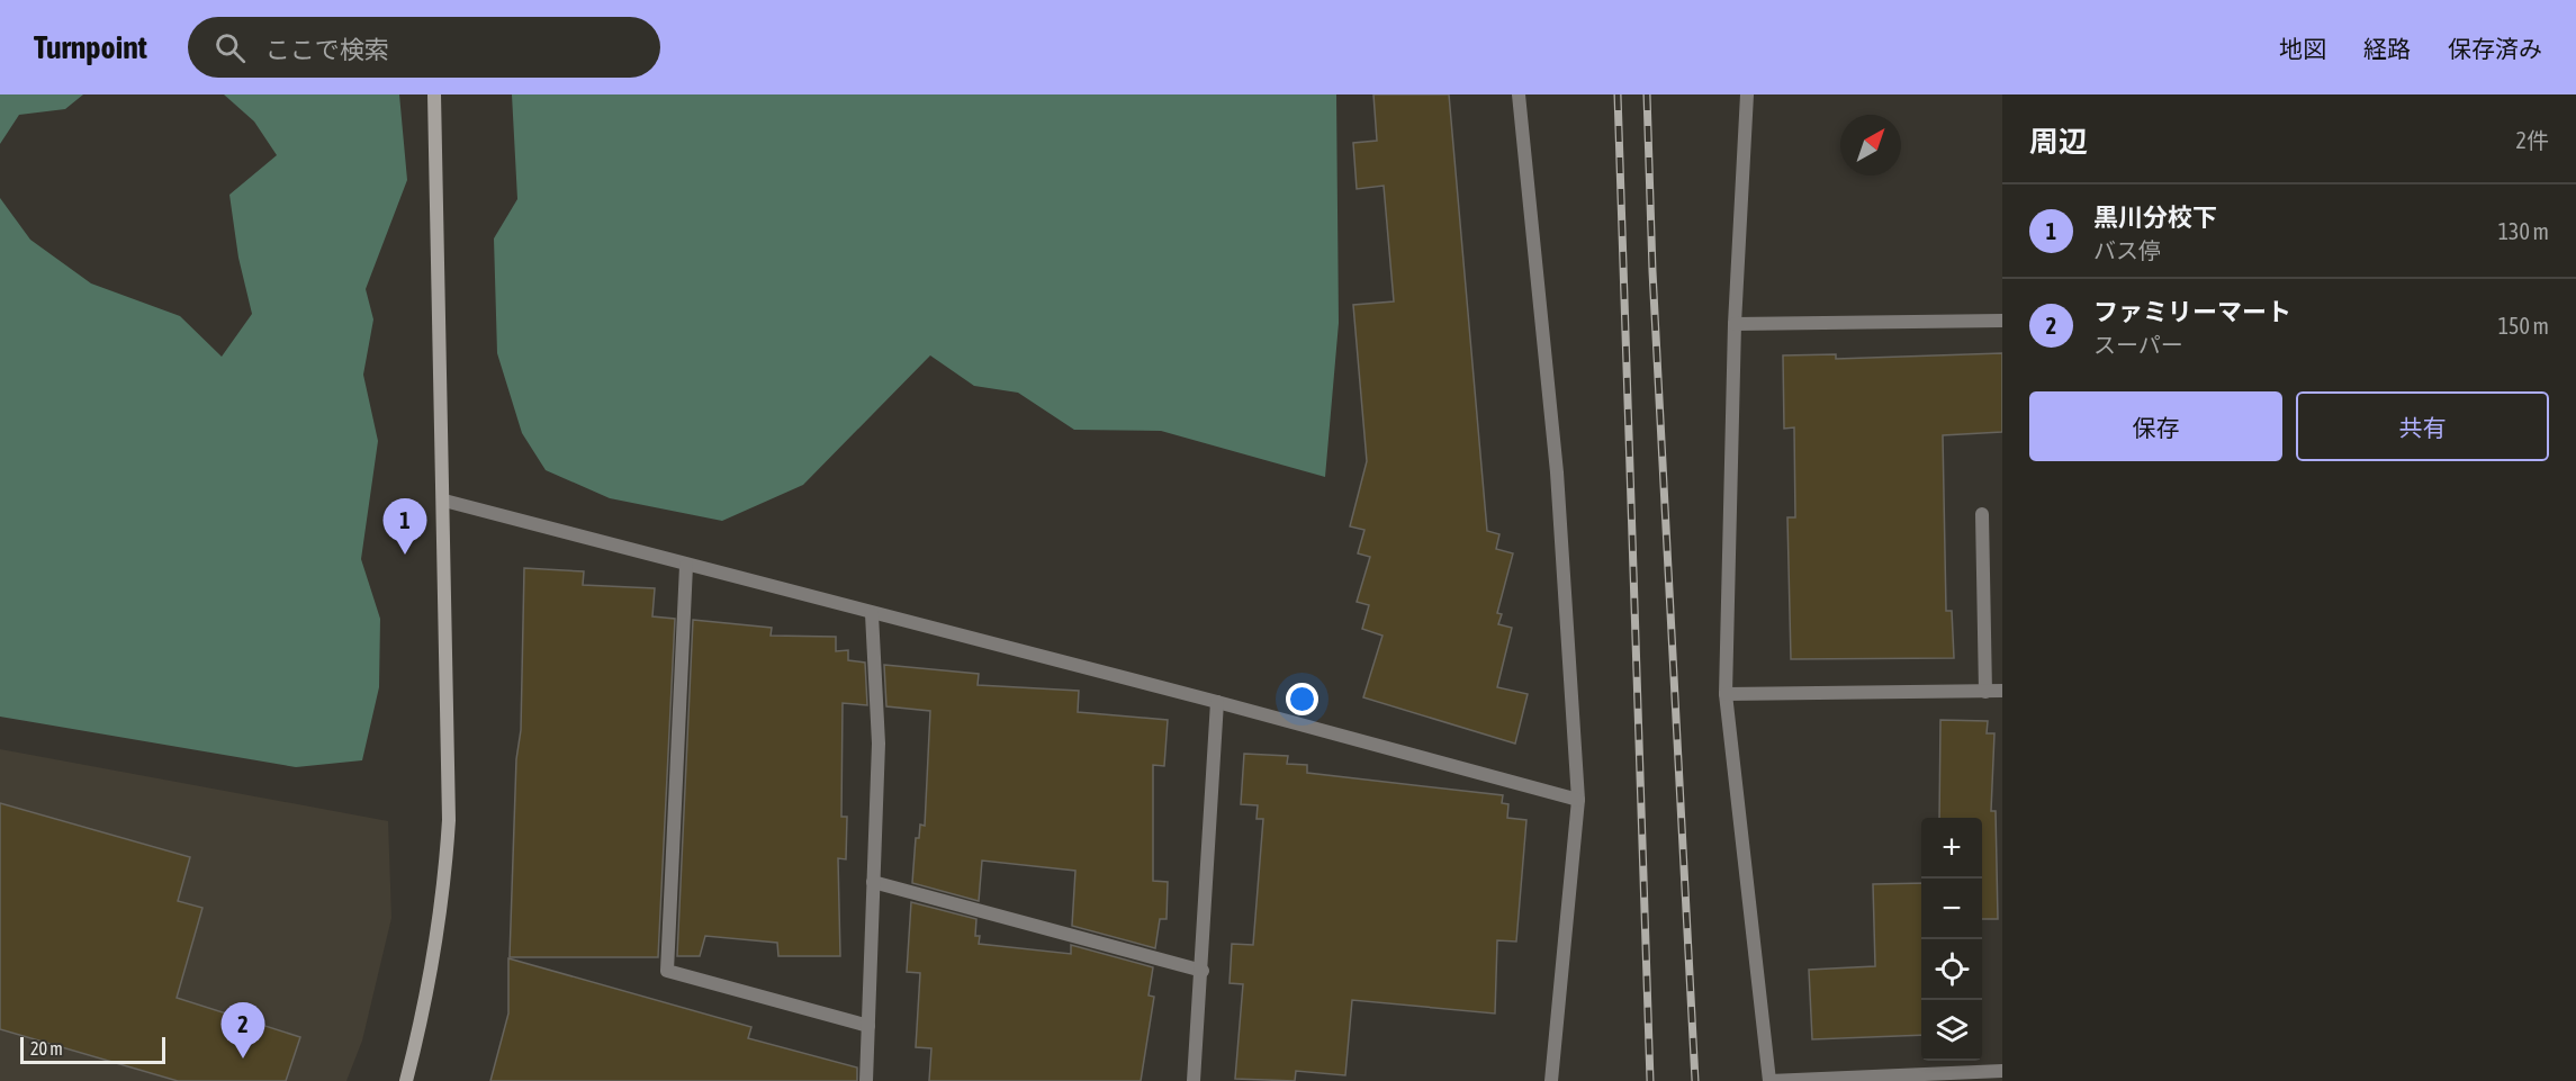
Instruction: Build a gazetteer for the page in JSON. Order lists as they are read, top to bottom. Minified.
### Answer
{"scale_bar":"20 m","north":"top right","page":{"header":"Turnpoint","search":"ここで検索","nav":["地図","経路","保存済み"],"heading":["周辺","2件"],"list":[{"mark":"1","name":"黒川分校下","note":"バス停","value":"130 m"},{"mark":"2","name":"ファミリーマート","note":"スーパー","value":"150 m"}],"buttons":["保存","共有"],"pins":["1","2"],"map_buttons":["+","−"],"scale":"20 m"}}
